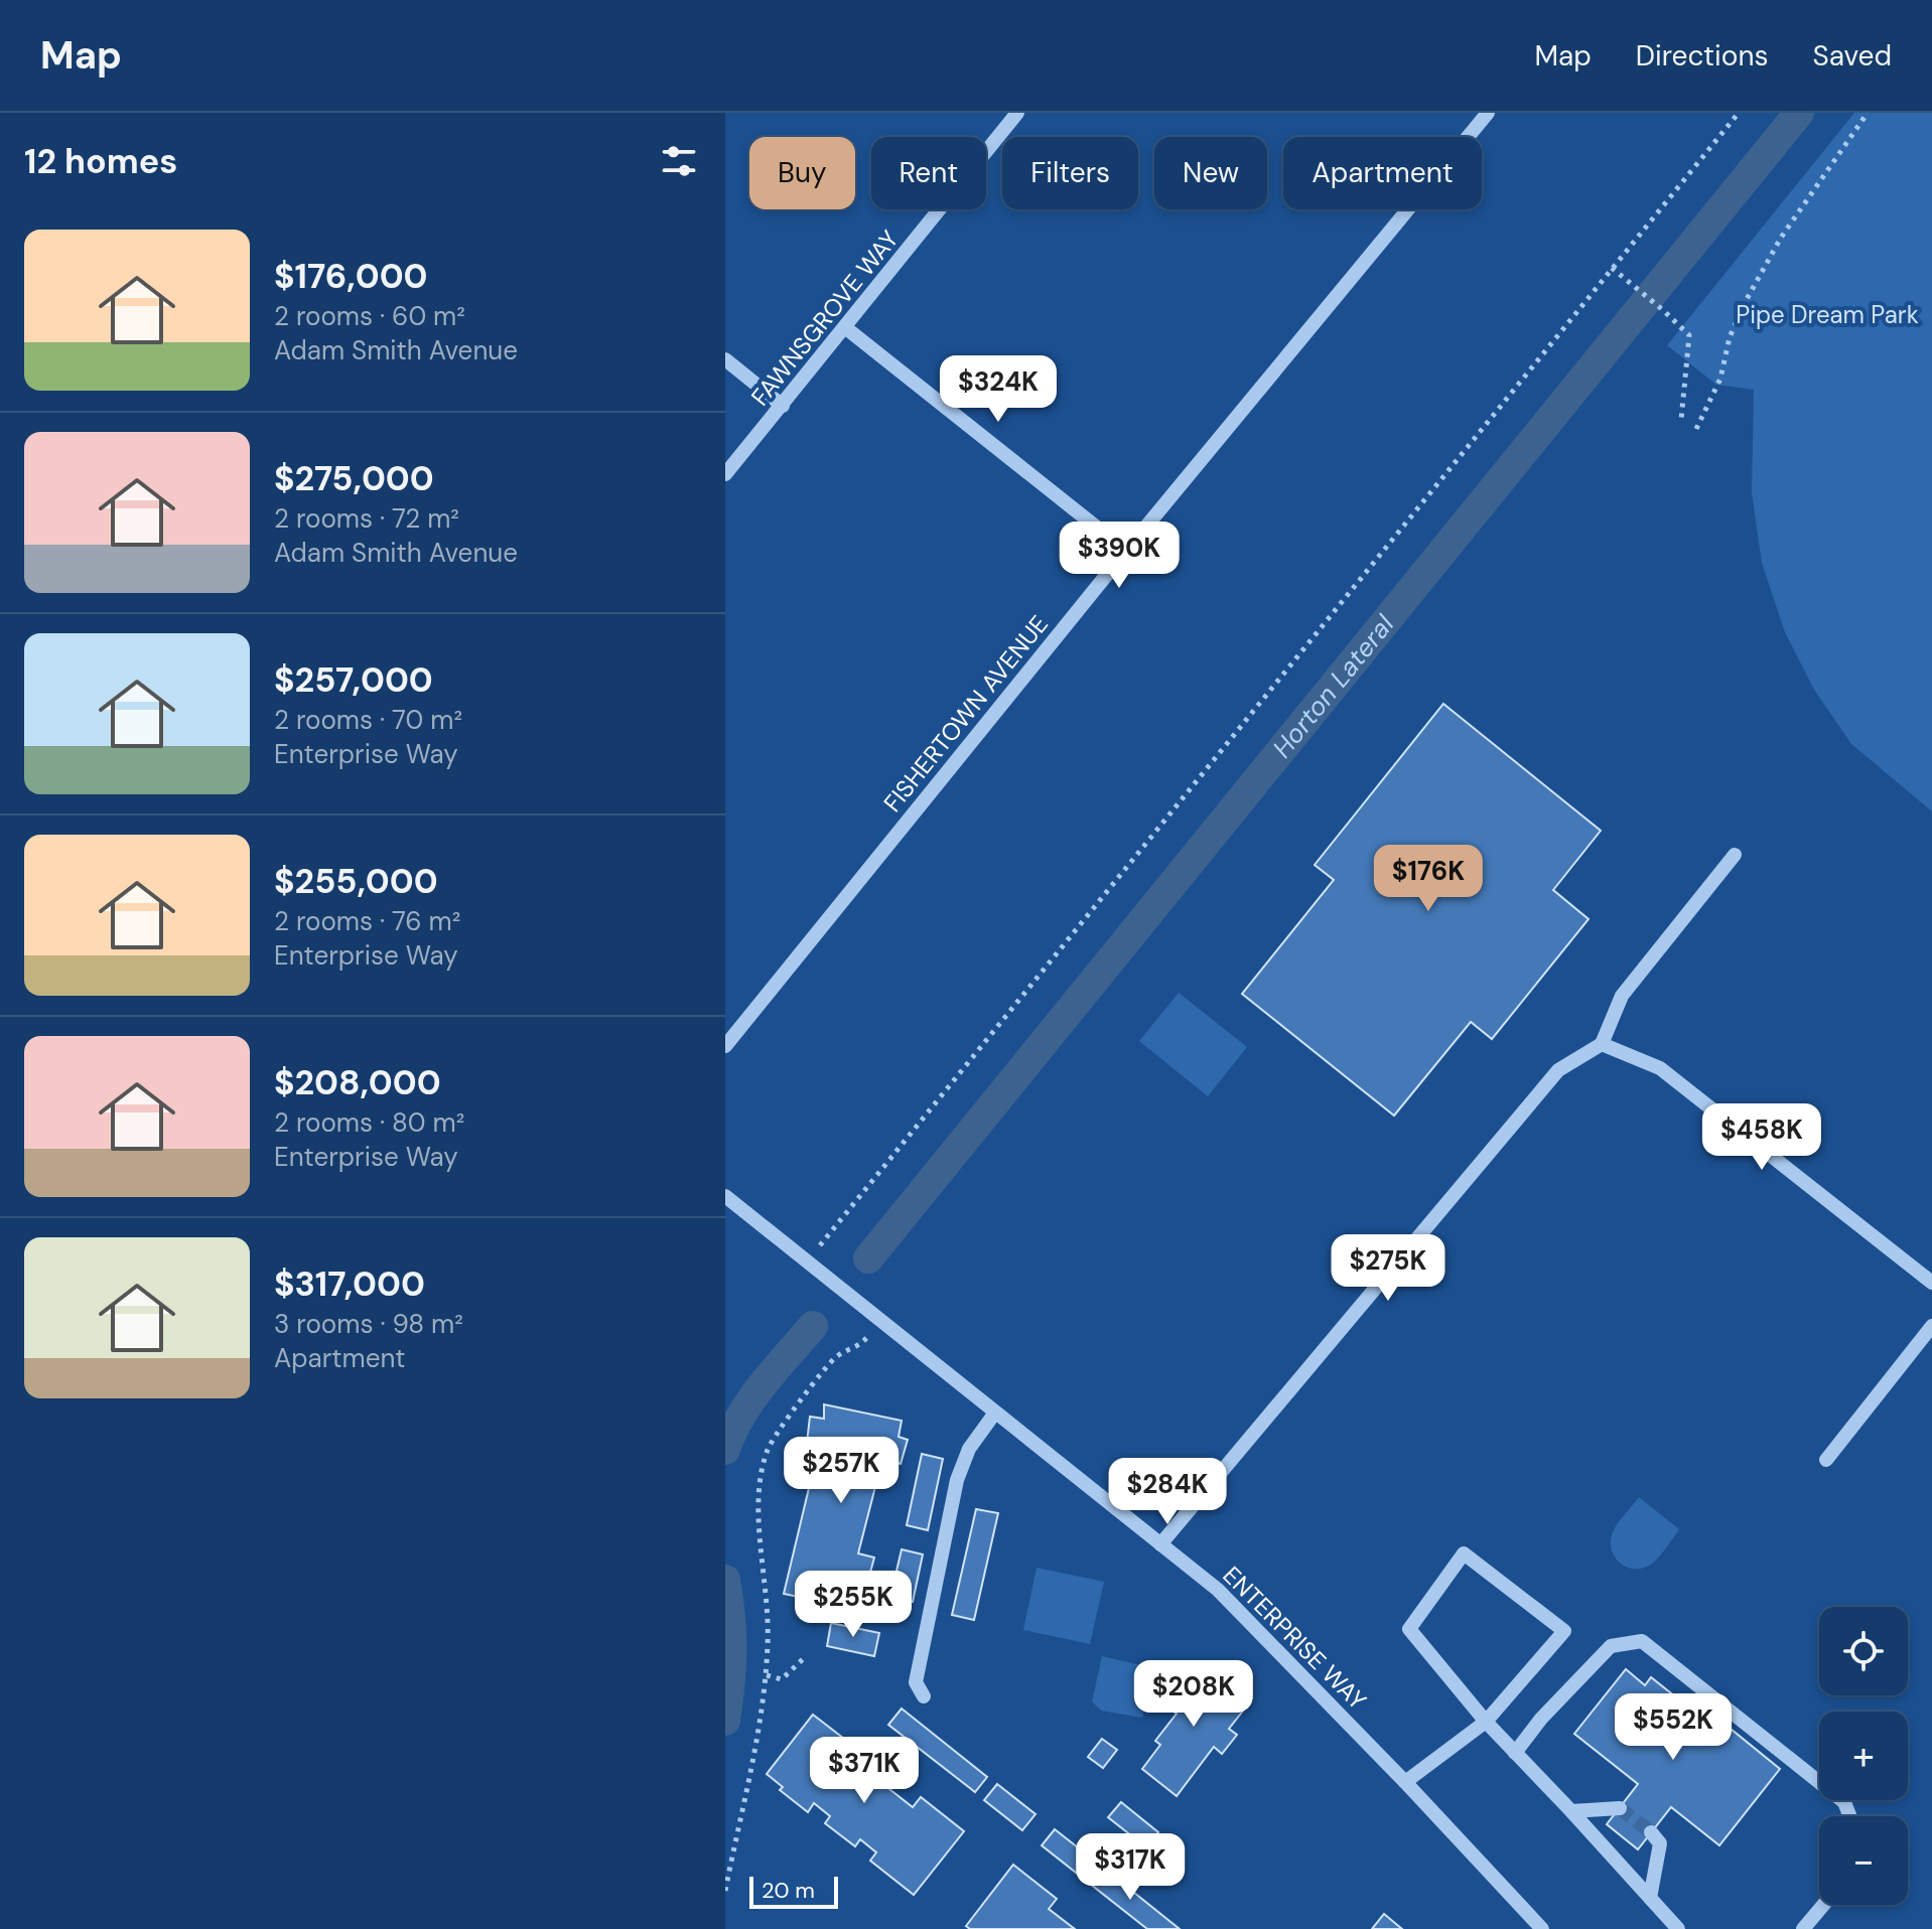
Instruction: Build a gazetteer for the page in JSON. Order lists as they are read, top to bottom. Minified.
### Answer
{"streets":{"street":["FAWNSGROVE WAY","FISHERTOWN AVENUE","ENTERPRISE WAY"]},"water":["Horton Lateral"],"parks":["Pipe Dream Park"],"scale_bar":"20 m","page":{"header":"Map","nav":["Map","Directions","Saved"],"heading":"12 homes","chip":["Buy","Rent","Filters","New","Apartment"],"list":[{"name":"$176,000","note":"2 rooms · 60 m² · Adam Smith Avenue"},{"name":"$275,000","note":"2 rooms · 72 m² · Adam Smith Avenue"},{"name":"$257,000","note":"2 rooms · 70 m² · Enterprise Way"},{"name":"$255,000","note":"2 rooms · 76 m² · Enterprise Way"},{"name":"$208,000","note":"2 rooms · 80 m² · Enterprise Way"},{"name":"$317,000","note":"3 rooms · 98 m² · Apartment"}],"price":["$324K","$390K","$176K","$458K","$275K","$257K","$284K","$255K","$208K","$552K","$371K","$317K"],"map_buttons":["+","−"],"scale":"20 m"}}
